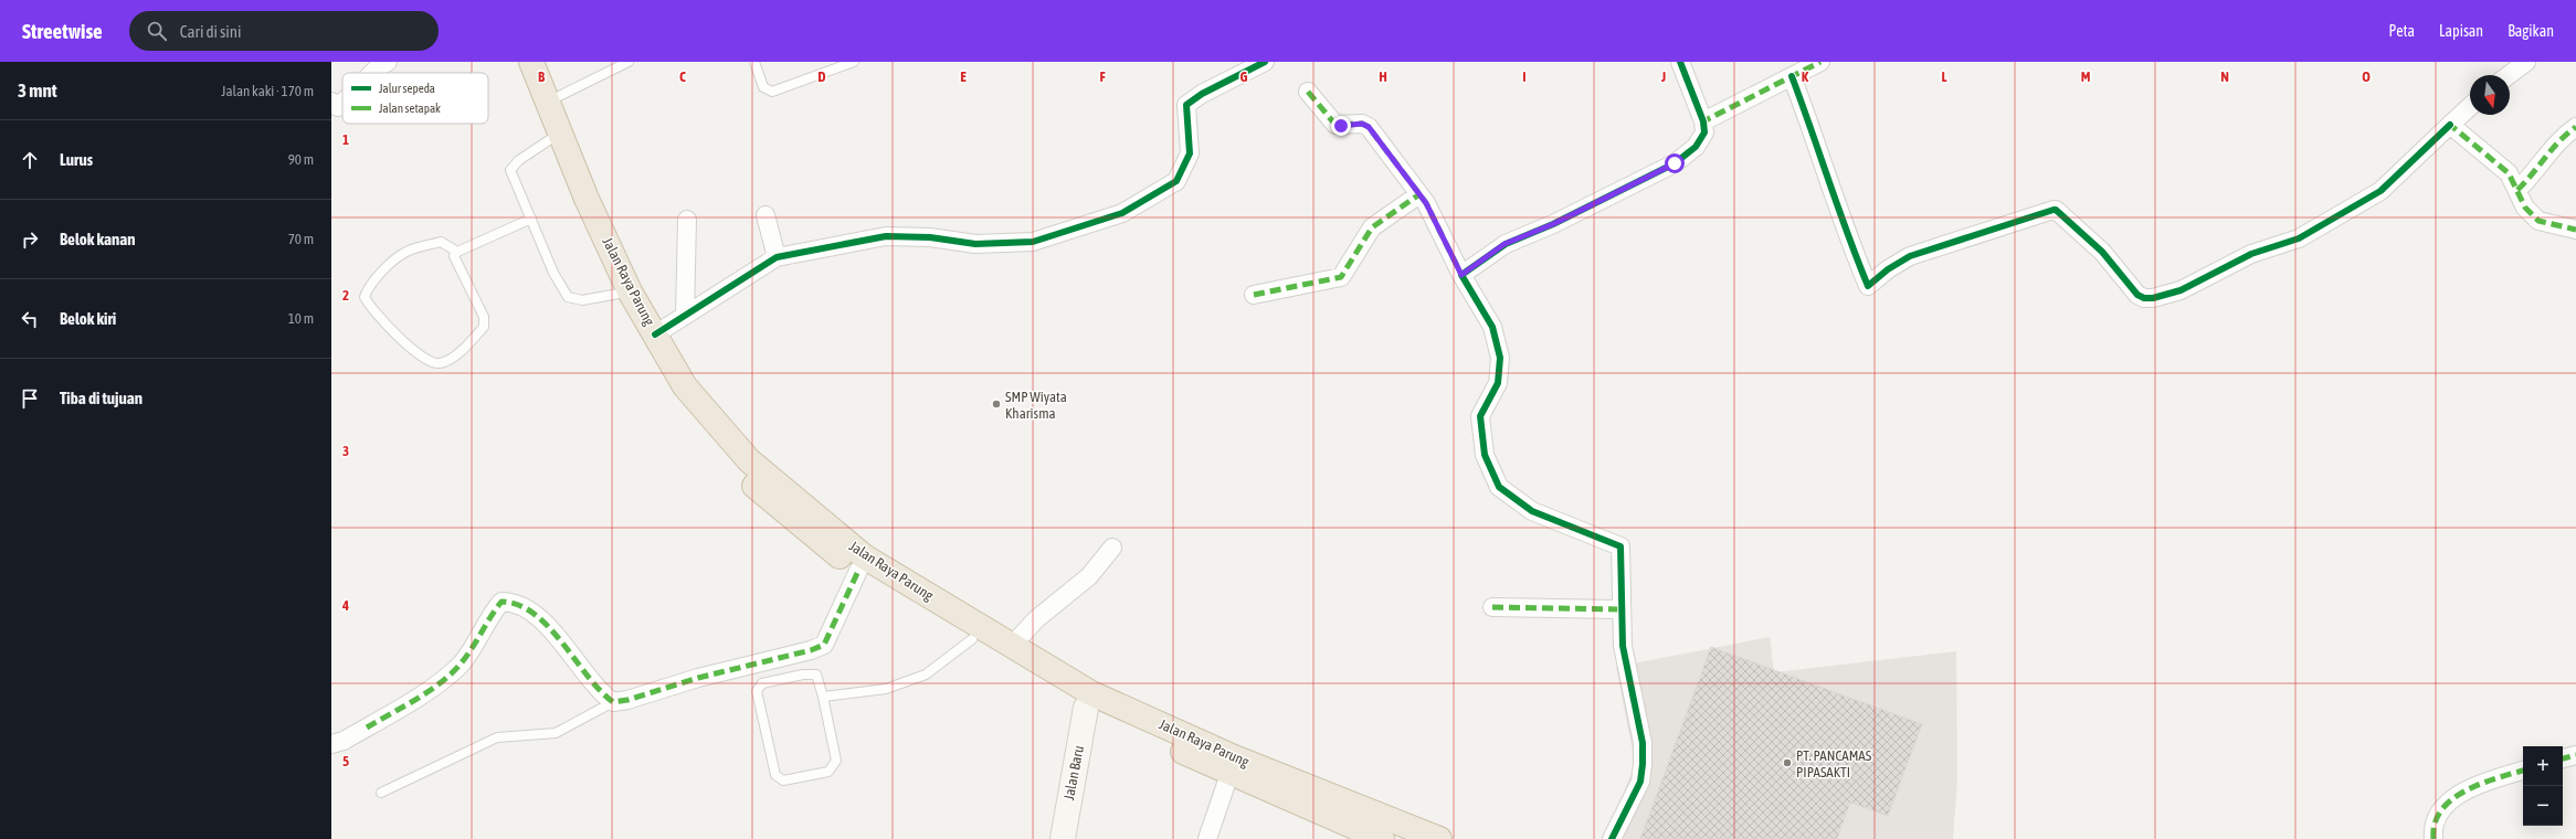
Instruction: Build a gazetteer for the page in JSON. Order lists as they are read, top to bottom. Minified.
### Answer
{"streets":{"highway":["Jalan Raya Parung"],"main road":["Jalan Baru"]},"crossings":[["Jalan Raya Parung","Jalan Baru"]],"places":["SMP Wiyata Kharisma","PT. PANCAMAS PIPASAKTI"],"legend":["Jalur sepeda","Jalan setapak"],"north":"bottom","page":{"header":"Streetwise","search":"Cari di sini","nav":["Peta","Lapisan","Bagikan"],"heading":["3 mnt","Jalan kaki · 170 m"],"list":[["Lurus","90 m"],["Belok kanan","70 m"],["Belok kiri","10 m"],"Tiba di tujuan"],"map_buttons":["+","−"]},"grid":{"columns":["B","C","D","E","F","G","H","I","J","K","L","M","N","O"],"rows":["1","2","3","4","5"]}}
